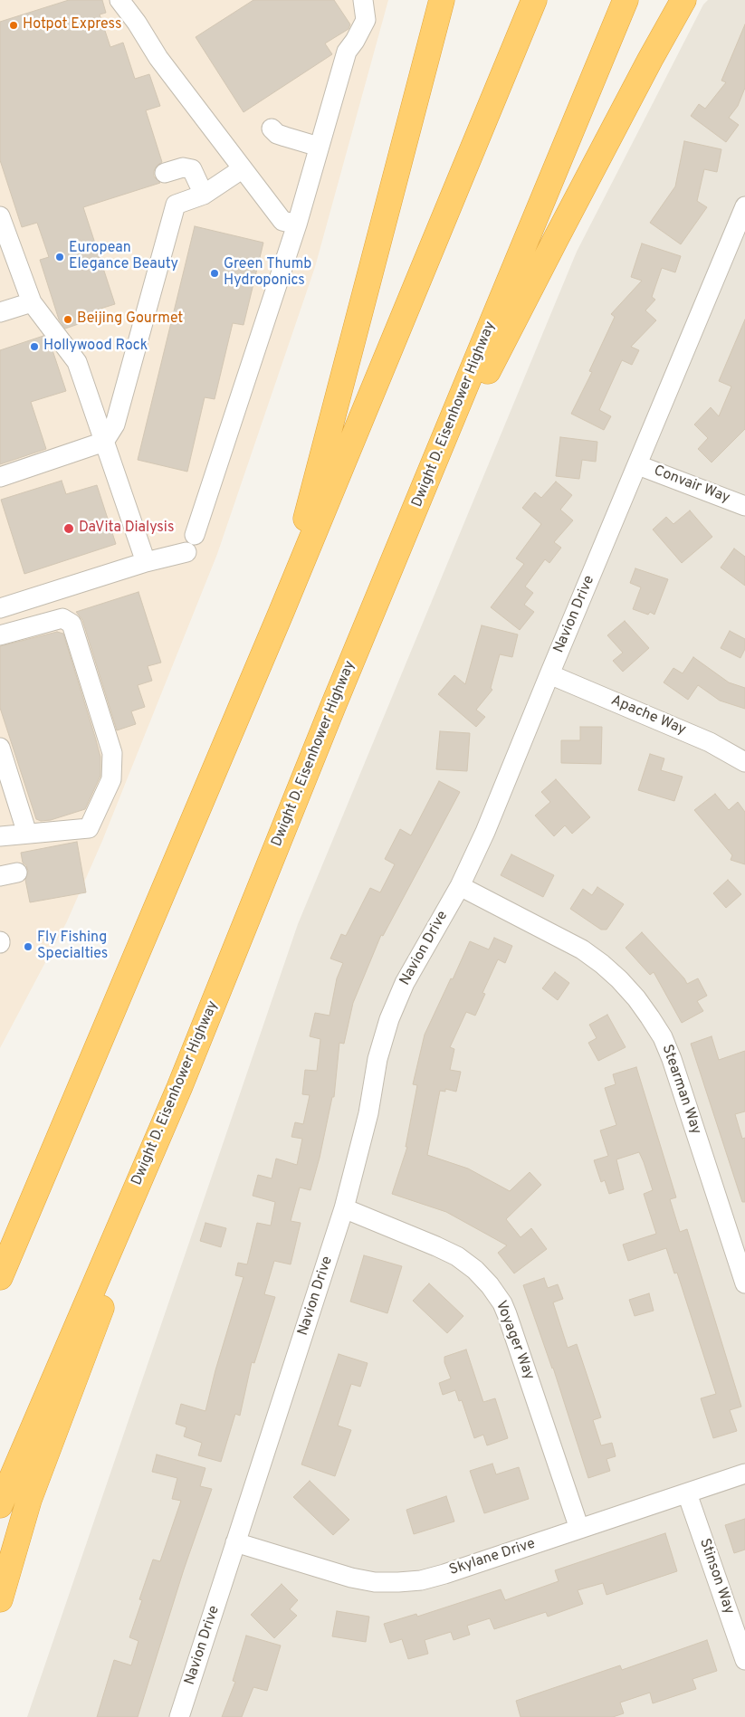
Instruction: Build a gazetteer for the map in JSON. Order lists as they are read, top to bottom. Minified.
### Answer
{"streets":{"highway":["Dwight D. Eisenhower Highway"],"street":["Convair Way","Navion Drive","Apache Way","Stearman Way","Voyager Way","Skylane Drive","Stinson Way"]},"crossings":[["Convair Way","Navion Drive"],["Navion Drive","Apache Way"],["Navion Drive","Stearman Way"],["Navion Drive","Voyager Way"],["Navion Drive","Skylane Drive"],["Voyager Way","Skylane Drive"],["Skylane Drive","Stinson Way"]],"places":["Hotpot Express","European Elegance Beauty","Green Thumb Hydroponics","Beijing Gourmet","Hollywood Rock","DaVita Dialysis","Fly Fishing Specialties"]}
